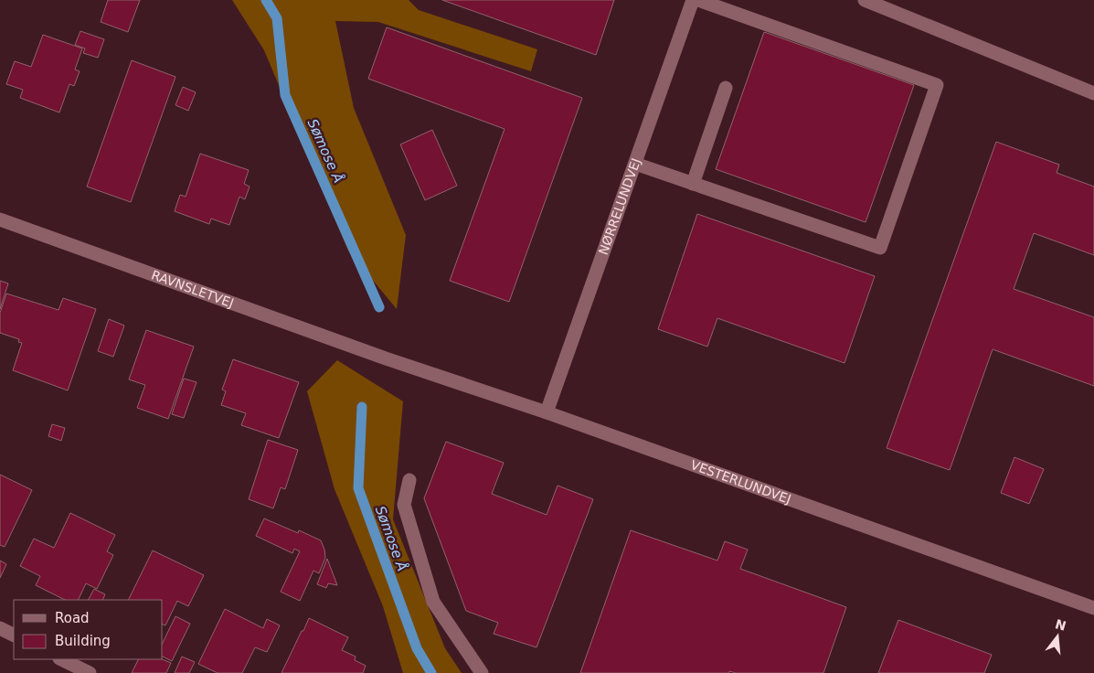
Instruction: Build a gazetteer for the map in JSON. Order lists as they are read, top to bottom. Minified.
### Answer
{"streets":{"street":["NØRRELUNDVEJ","RAVNSLETVEJ","VESTERLUNDVEJ"]},"crossings":[["NØRRELUNDVEJ","VESTERLUNDVEJ"],["RAVNSLETVEJ","VESTERLUNDVEJ"]],"water":["Sømose Å"],"legend":["Road","Building"],"north":"top"}
